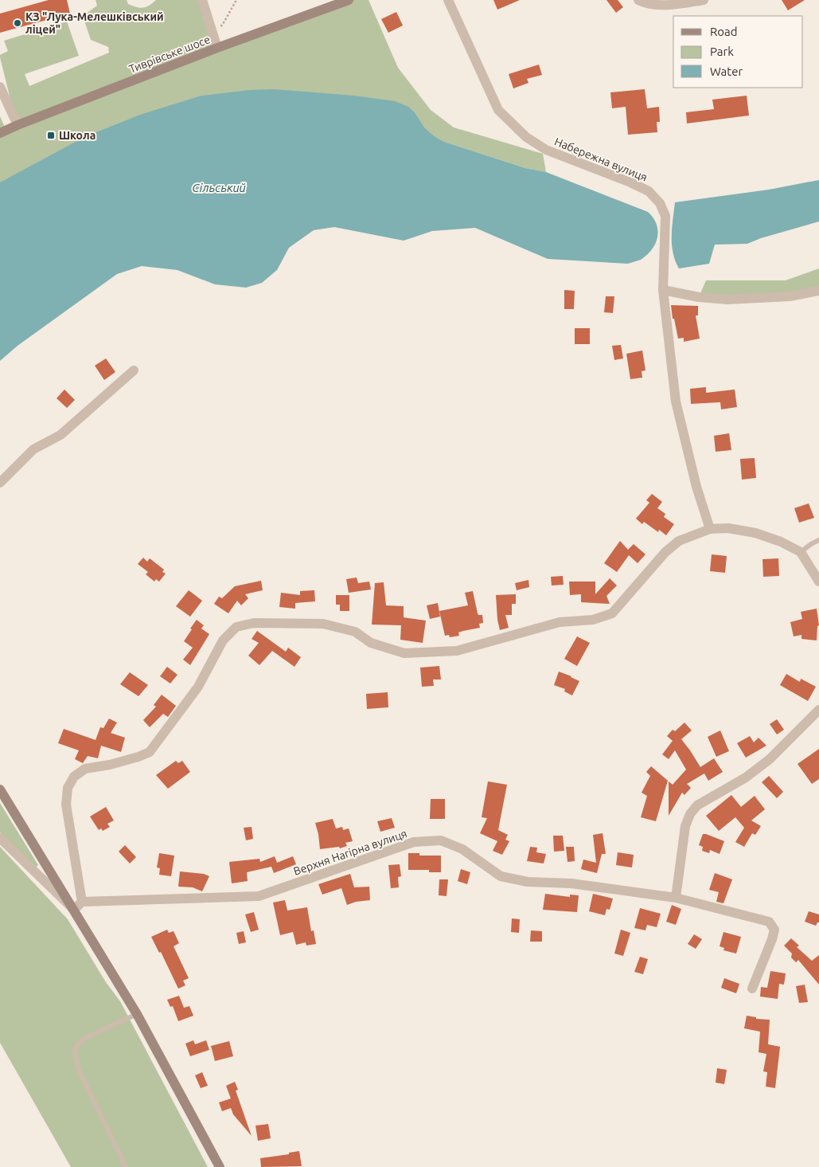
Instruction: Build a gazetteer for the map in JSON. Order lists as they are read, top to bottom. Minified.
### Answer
{"streets":{"main road":["Тиврівське шосе"],"street":["Набережна вулиця","Верхня Нагірна вулиця"]},"water":["Сільський"],"places":{"other":["КЗ \"Лука-Мелешківський ліцей\""],"transit":["Школа"]},"legend":["Road","Park","Water"]}
